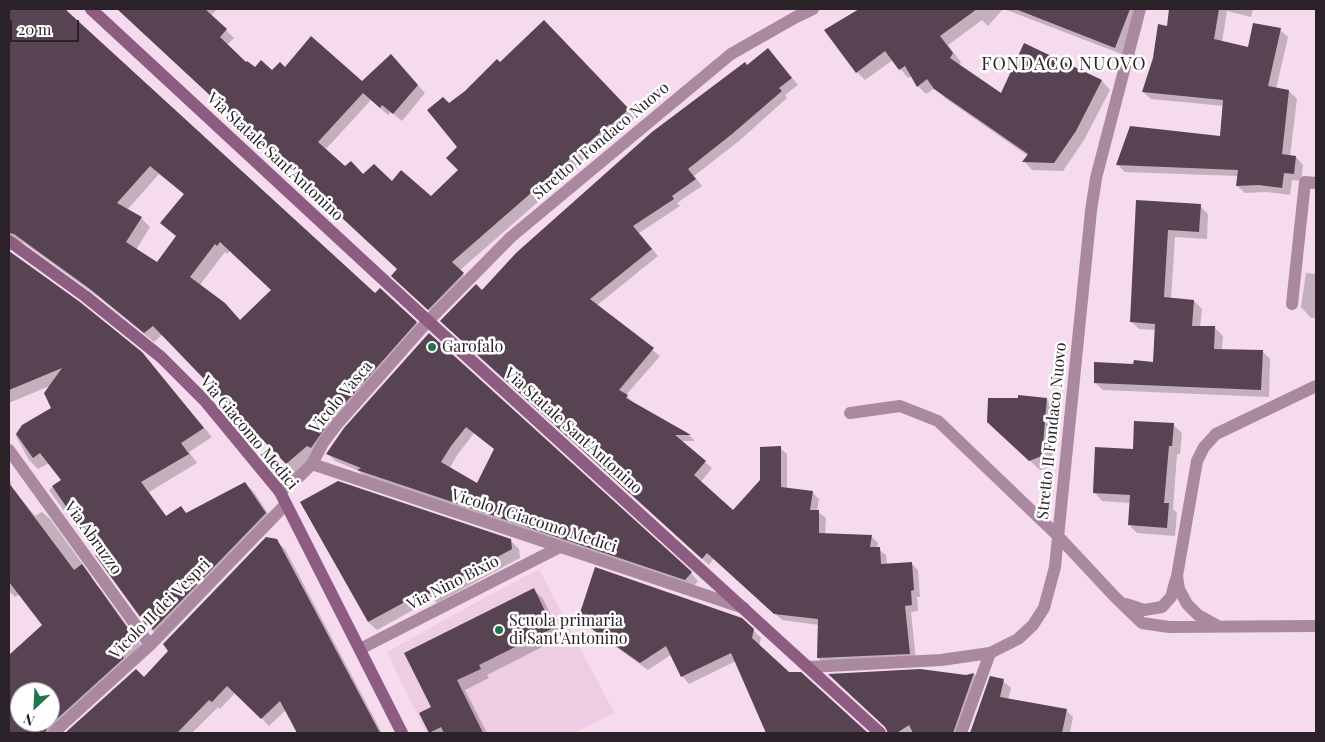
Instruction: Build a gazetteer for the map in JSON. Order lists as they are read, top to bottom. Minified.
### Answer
{"streets":{"street":["Stretto I Fondaco Nuovo","Via Statale Sant'Antonino","Vicolo Vasca","Stretto II Fondaco Nuovo","Via Giacomo Medici","Vicolo I Giacomo Medici","Via Abruzzo","Via Nino Bixio","Vicolo II dei Vespri"]},"crossings":[["Stretto I Fondaco Nuovo","Via Statale Sant'Antonino"],["Stretto I Fondaco Nuovo","Vicolo Vasca"],["Via Statale Sant'Antonino","Vicolo Vasca"],["Via Statale Sant'Antonino","Stretto II Fondaco Nuovo"],["Via Statale Sant'Antonino","Vicolo I Giacomo Medici"],["Vicolo Vasca","Via Giacomo Medici"],["Vicolo Vasca","Vicolo I Giacomo Medici"],["Vicolo Vasca","Vicolo II dei Vespri"],["Via Giacomo Medici","Via Nino Bixio"],["Via Giacomo Medici","Vicolo II dei Vespri"],["Vicolo I Giacomo Medici","Via Nino Bixio"],["Via Abruzzo","Vicolo II dei Vespri"]],"districts":["FONDACO NUOVO"],"places":["Garofalo","Scuola primaria di Sant'Antonino"],"scale_bar":"20 m","north":"bottom left"}
